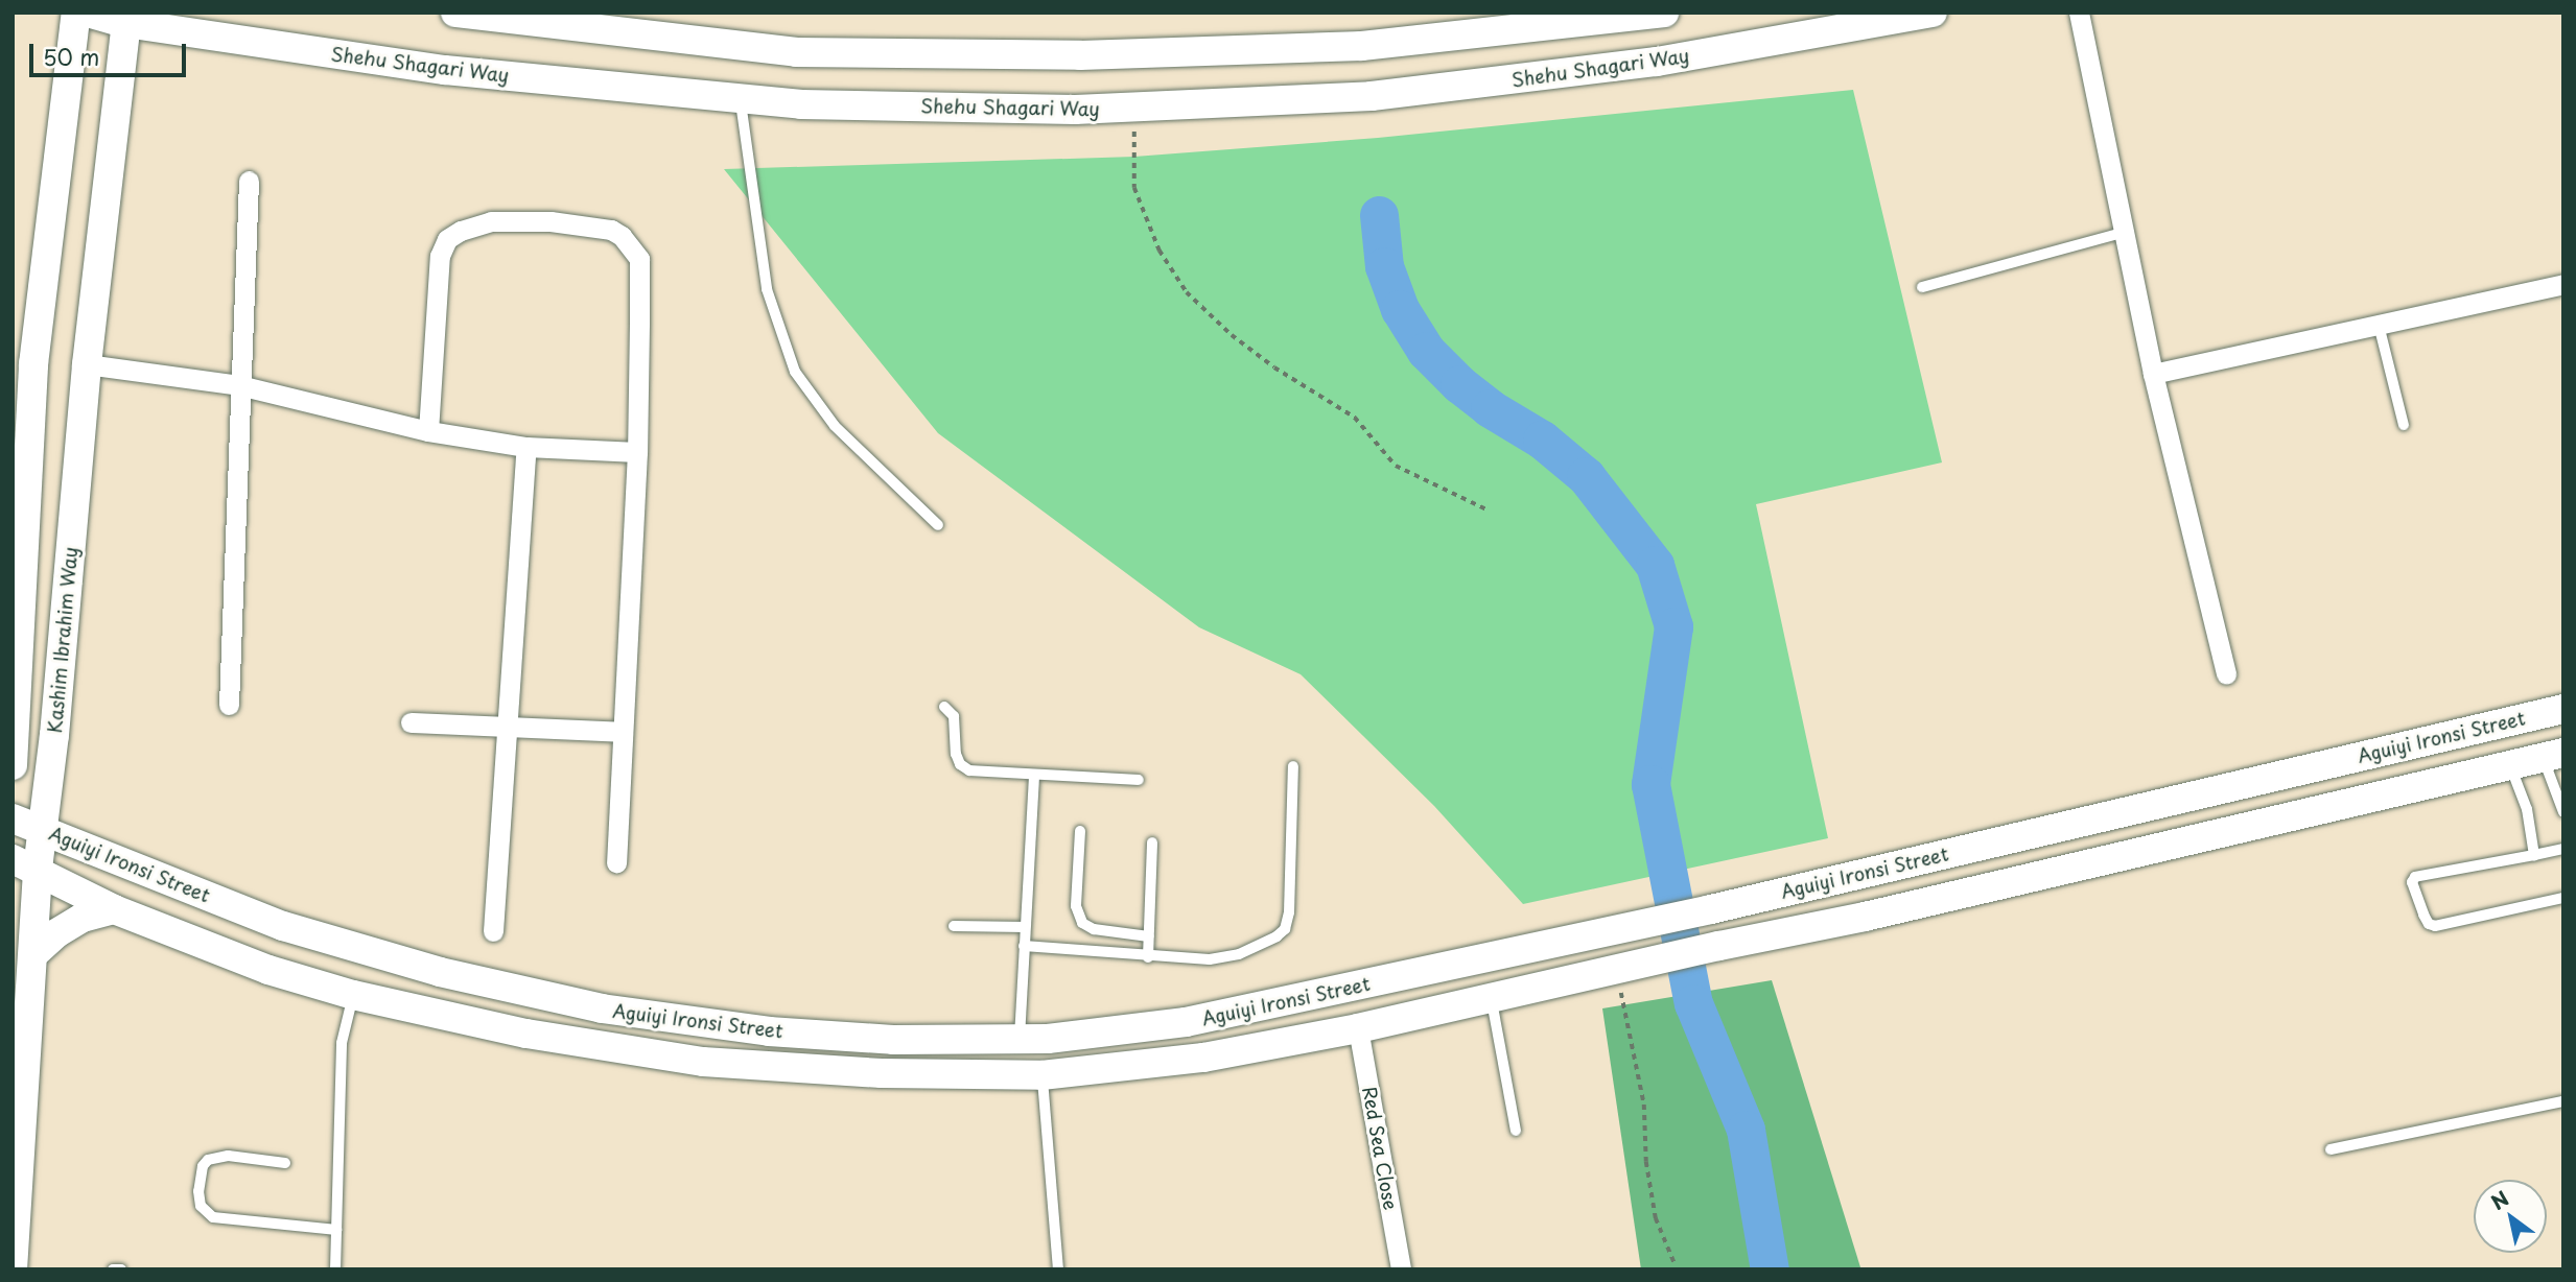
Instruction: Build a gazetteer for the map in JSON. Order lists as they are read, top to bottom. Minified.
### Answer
{"streets":{"main road":["Shehu Shagari Way","Kashim Ibrahim Way","Aguiyi Ironsi Street"],"street":["Red Sea Close"]},"crossings":[["Shehu Shagari Way","Kashim Ibrahim Way"],["Kashim Ibrahim Way","Aguiyi Ironsi Street"],["Aguiyi Ironsi Street","Red Sea Close"]],"scale_bar":"50 m","north":"top left"}
